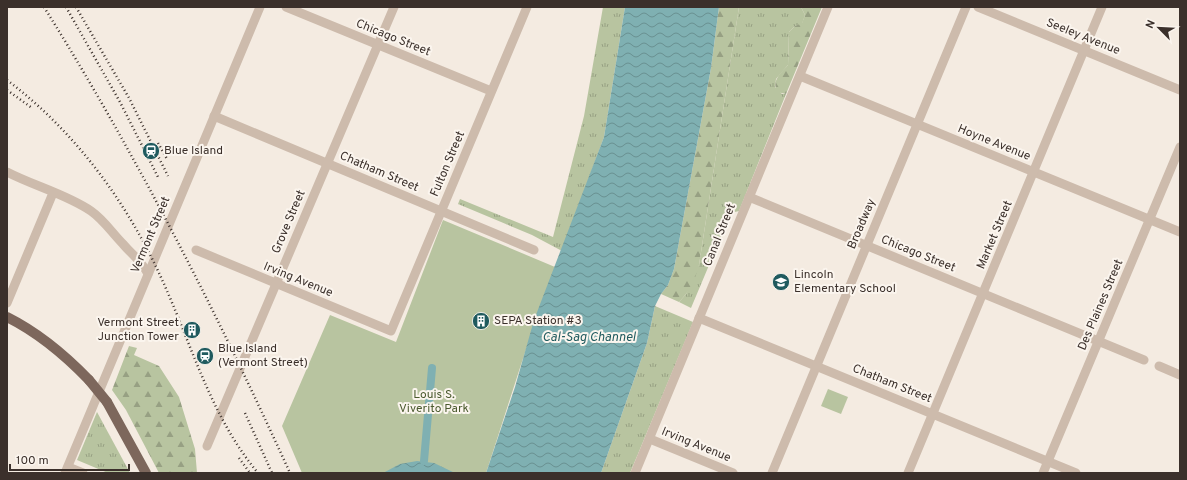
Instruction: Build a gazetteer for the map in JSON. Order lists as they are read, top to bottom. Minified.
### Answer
{"streets":{"street":["Seeley Avenue","Chicago Street","Hoyne Avenue","Fulton Street","Chatham Street","Grove Street","Broadway","Vermont Street","Canal Street","Market Street","Irving Avenue","Des Plaines Street"]},"crossings":[["Seeley Avenue","Market Street"],["Chicago Street","Fulton Street"],["Chicago Street","Grove Street"],["Chicago Street","Broadway"],["Chicago Street","Canal Street"],["Chicago Street","Market Street"],["Chicago Street","Des Plaines Street"],["Hoyne Avenue","Broadway"],["Hoyne Avenue","Canal Street"],["Hoyne Avenue","Market Street"],["Hoyne Avenue","Des Plaines Street"],["Fulton Street","Chatham Street"],["Fulton Street","Irving Avenue"],["Chatham Street","Grove Street"],["Chatham Street","Broadway"],["Chatham Street","Vermont Street"],["Chatham Street","Canal Street"],["Chatham Street","Market Street"],["Chatham Street","Des Plaines Street"],["Grove Street","Irving Avenue"],["Canal Street","Irving Avenue"]],"water":["Cal-Sag Channel"],"parks":["Louis S. Viverito Park"],"places":{"station":["Blue Island","Blue Island (Vermont Street)"],"school or university":["Lincoln Elementary School"],"building":["SEPA Station #3","Vermont Street Junction Tower"]},"scale_bar":"100 m","north":"top left"}
